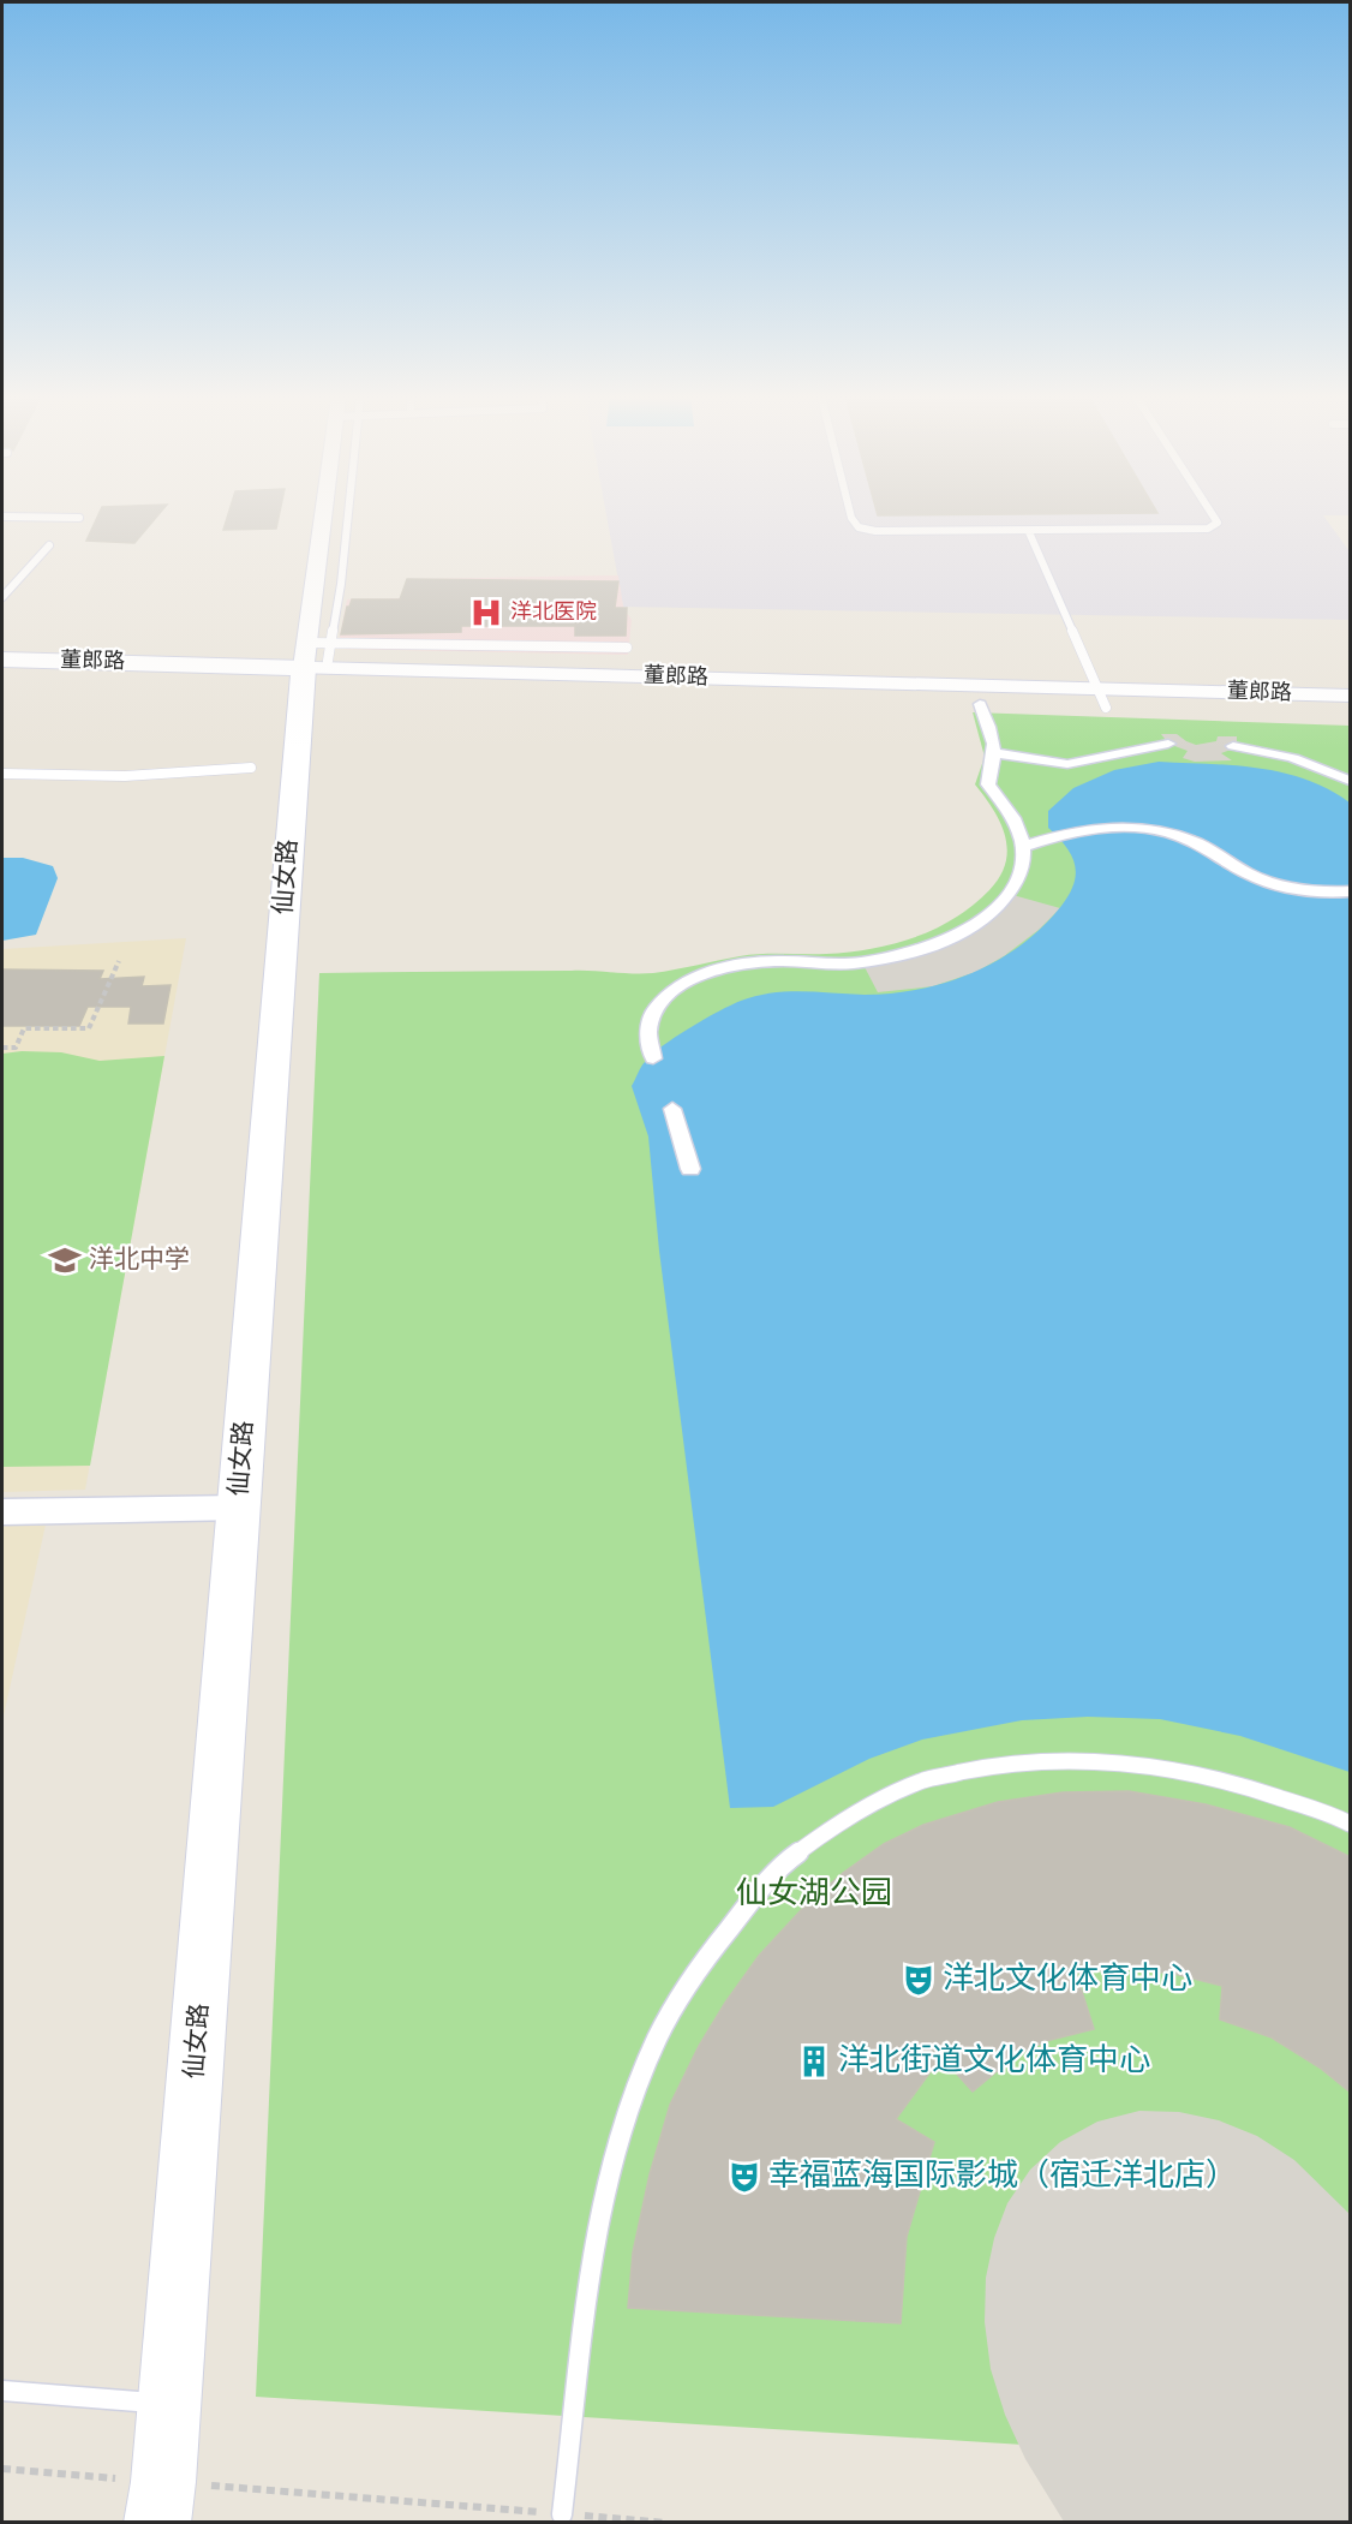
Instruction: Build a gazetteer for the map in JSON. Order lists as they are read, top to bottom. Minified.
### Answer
{"streets":{"main road":["董郎路","仙女路"]},"crossings":[["董郎路","仙女路"]],"parks":["仙女湖公园"],"places":{"hospital":["洋北医院"],"school or university":["洋北中学"],"theatre":["洋北文化体育中心","幸福蓝海国际影城（宿迁洋北店）"],"building":["洋北街道文化体育中心"]}}
